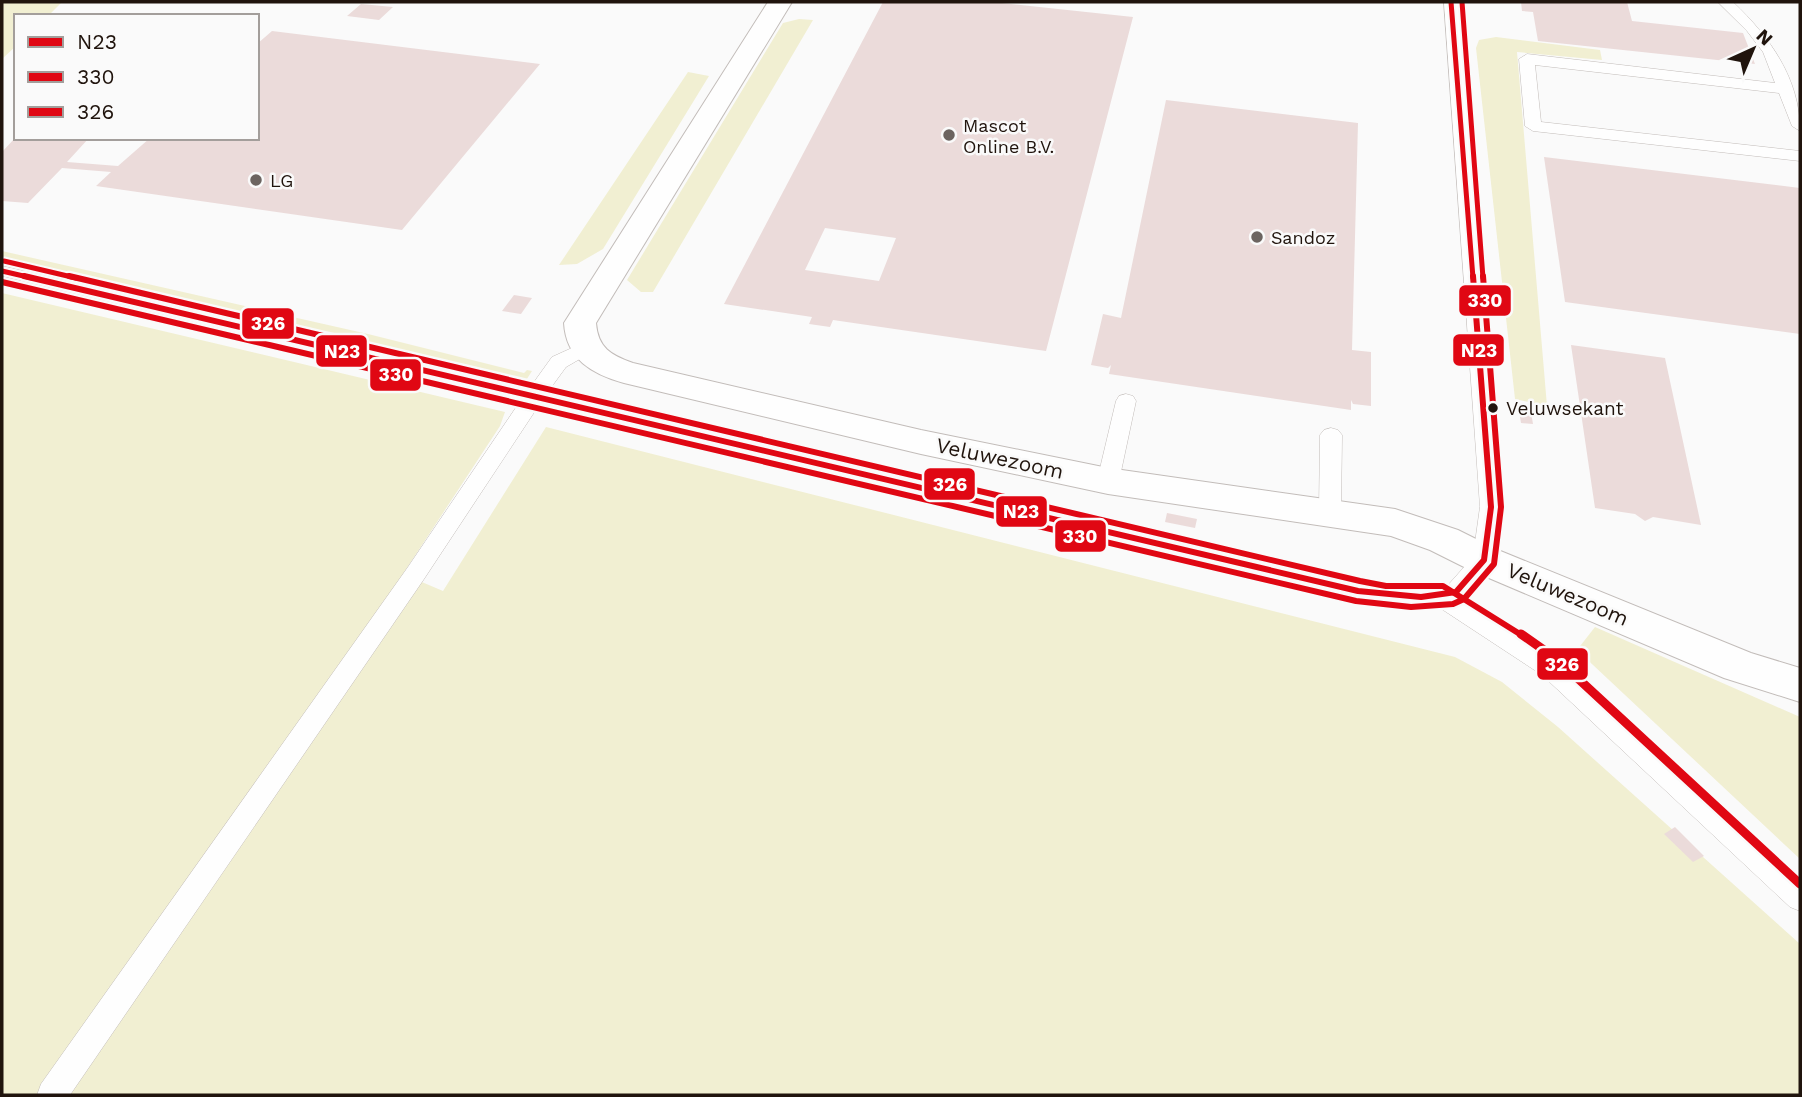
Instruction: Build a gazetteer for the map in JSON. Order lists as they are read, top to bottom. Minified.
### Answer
{"streets":{"street":["Veluwezoom"]},"places":["Mascot Online B.V.","LG","Sandoz","Veluwsekant"],"lines":["transit line N23","transit line 330","transit line 326"],"legend":["N23","330","326"],"north":"top right"}
